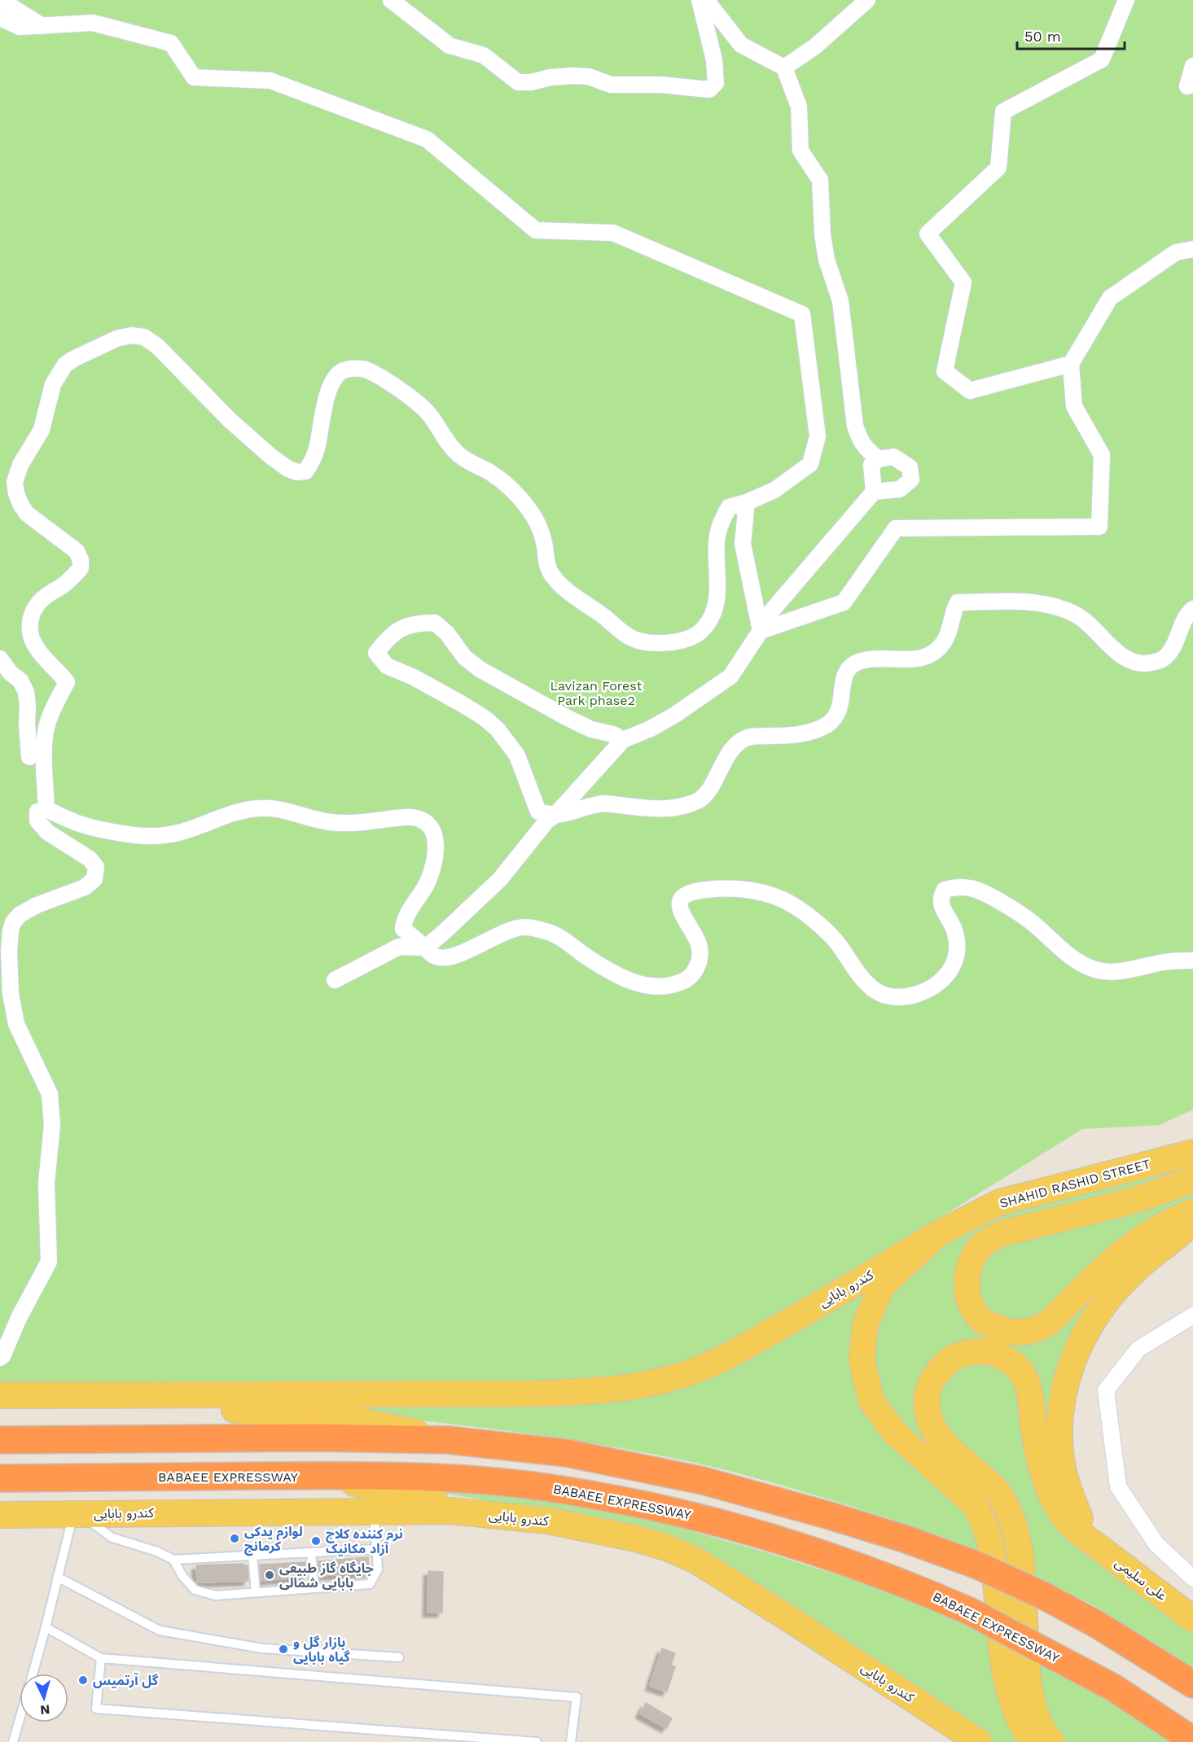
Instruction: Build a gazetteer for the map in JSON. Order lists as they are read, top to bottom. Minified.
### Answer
{"streets":{"highway":["BABAEE EXPRESSWAY"],"main road":["SHAHID RASHID STREET","کندرو بابایی","علی سلیمی"]},"crossings":[["SHAHID RASHID STREET","کندرو بابایی"]],"parks":["Lavizan Forest Park phase2"],"places":["لوازم یدکی کرمانج","نرم کننده کلاچ آزاد مکانیک","جایگاه گاز طبیعی بابایی شمالی","بازار گل و گیاه بابایی","گل آرتمیس"],"scale_bar":"50 m","north":"bottom"}
